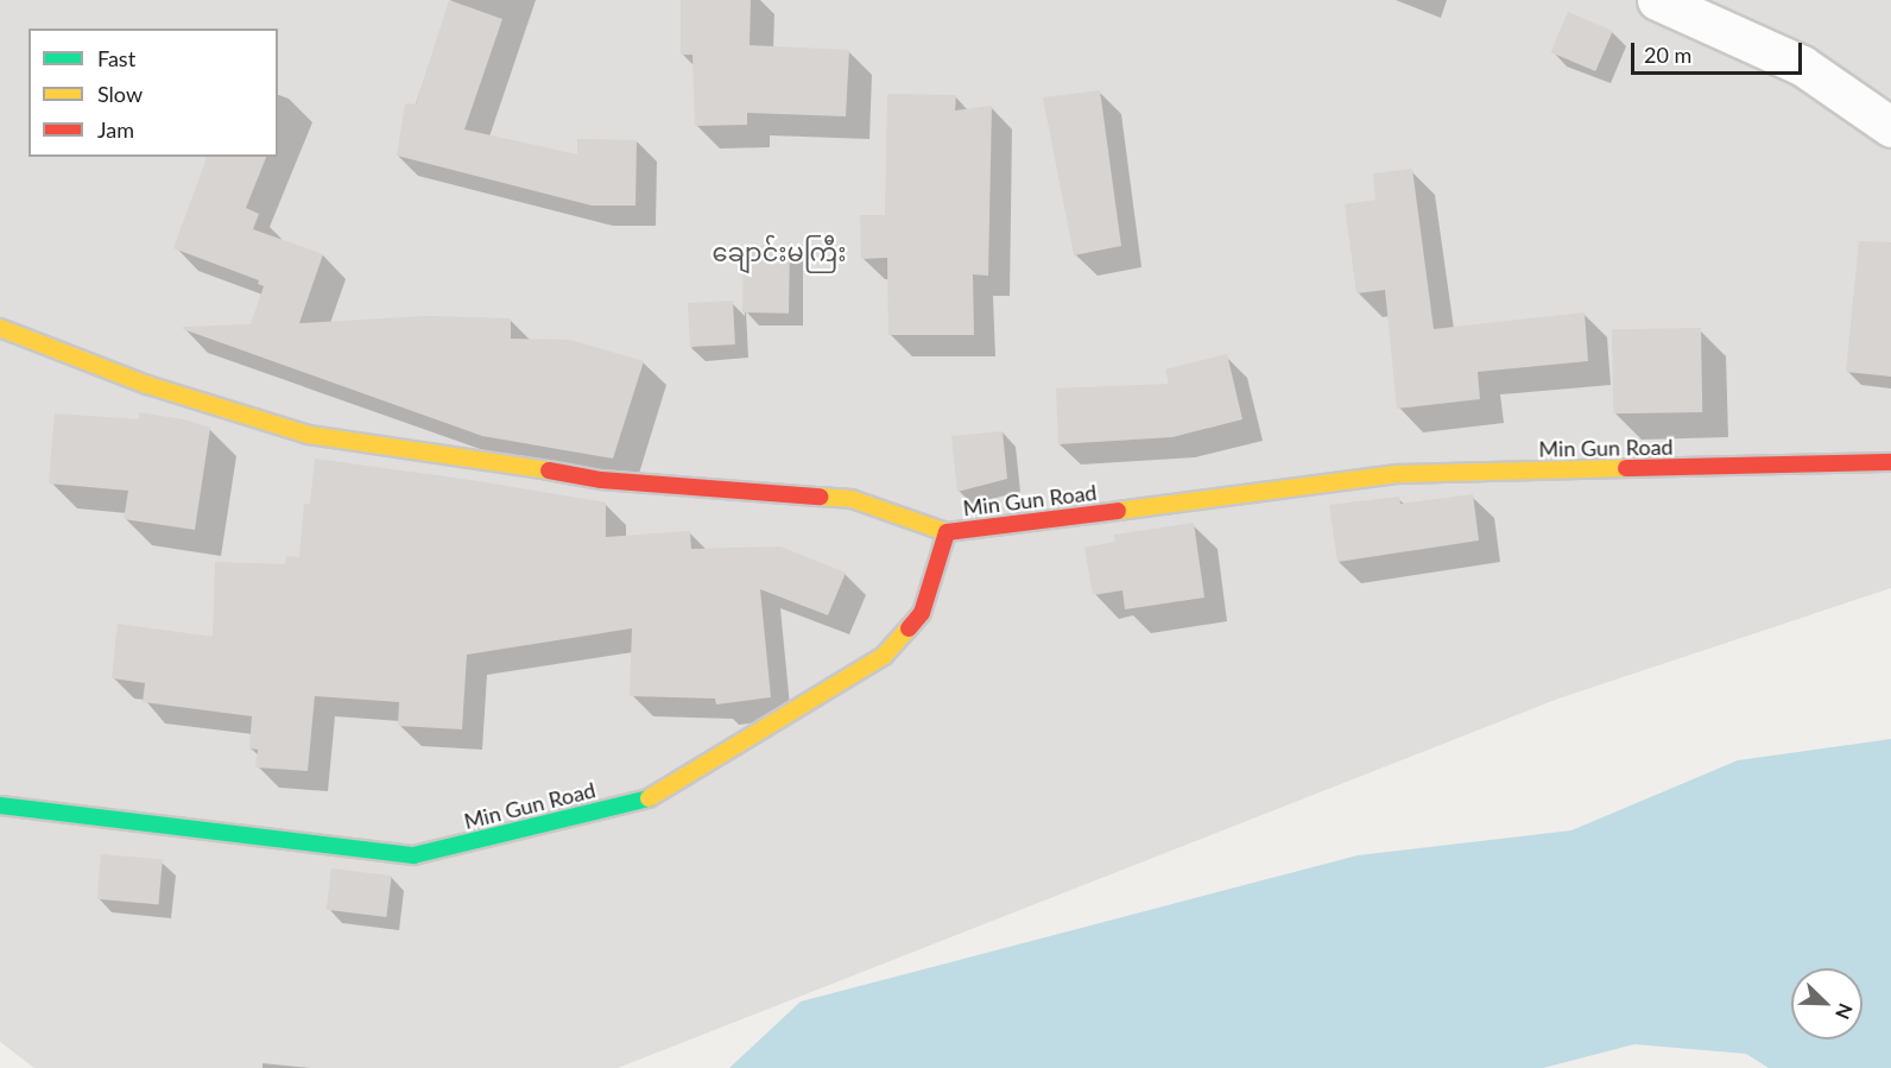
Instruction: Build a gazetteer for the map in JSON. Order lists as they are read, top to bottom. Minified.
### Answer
{"streets":{"street":["Min Gun Road"]},"districts":["ချောင်းမကြီး"],"legend":["Fast","Slow","Jam"],"scale_bar":"20 m","north":"bottom right"}
